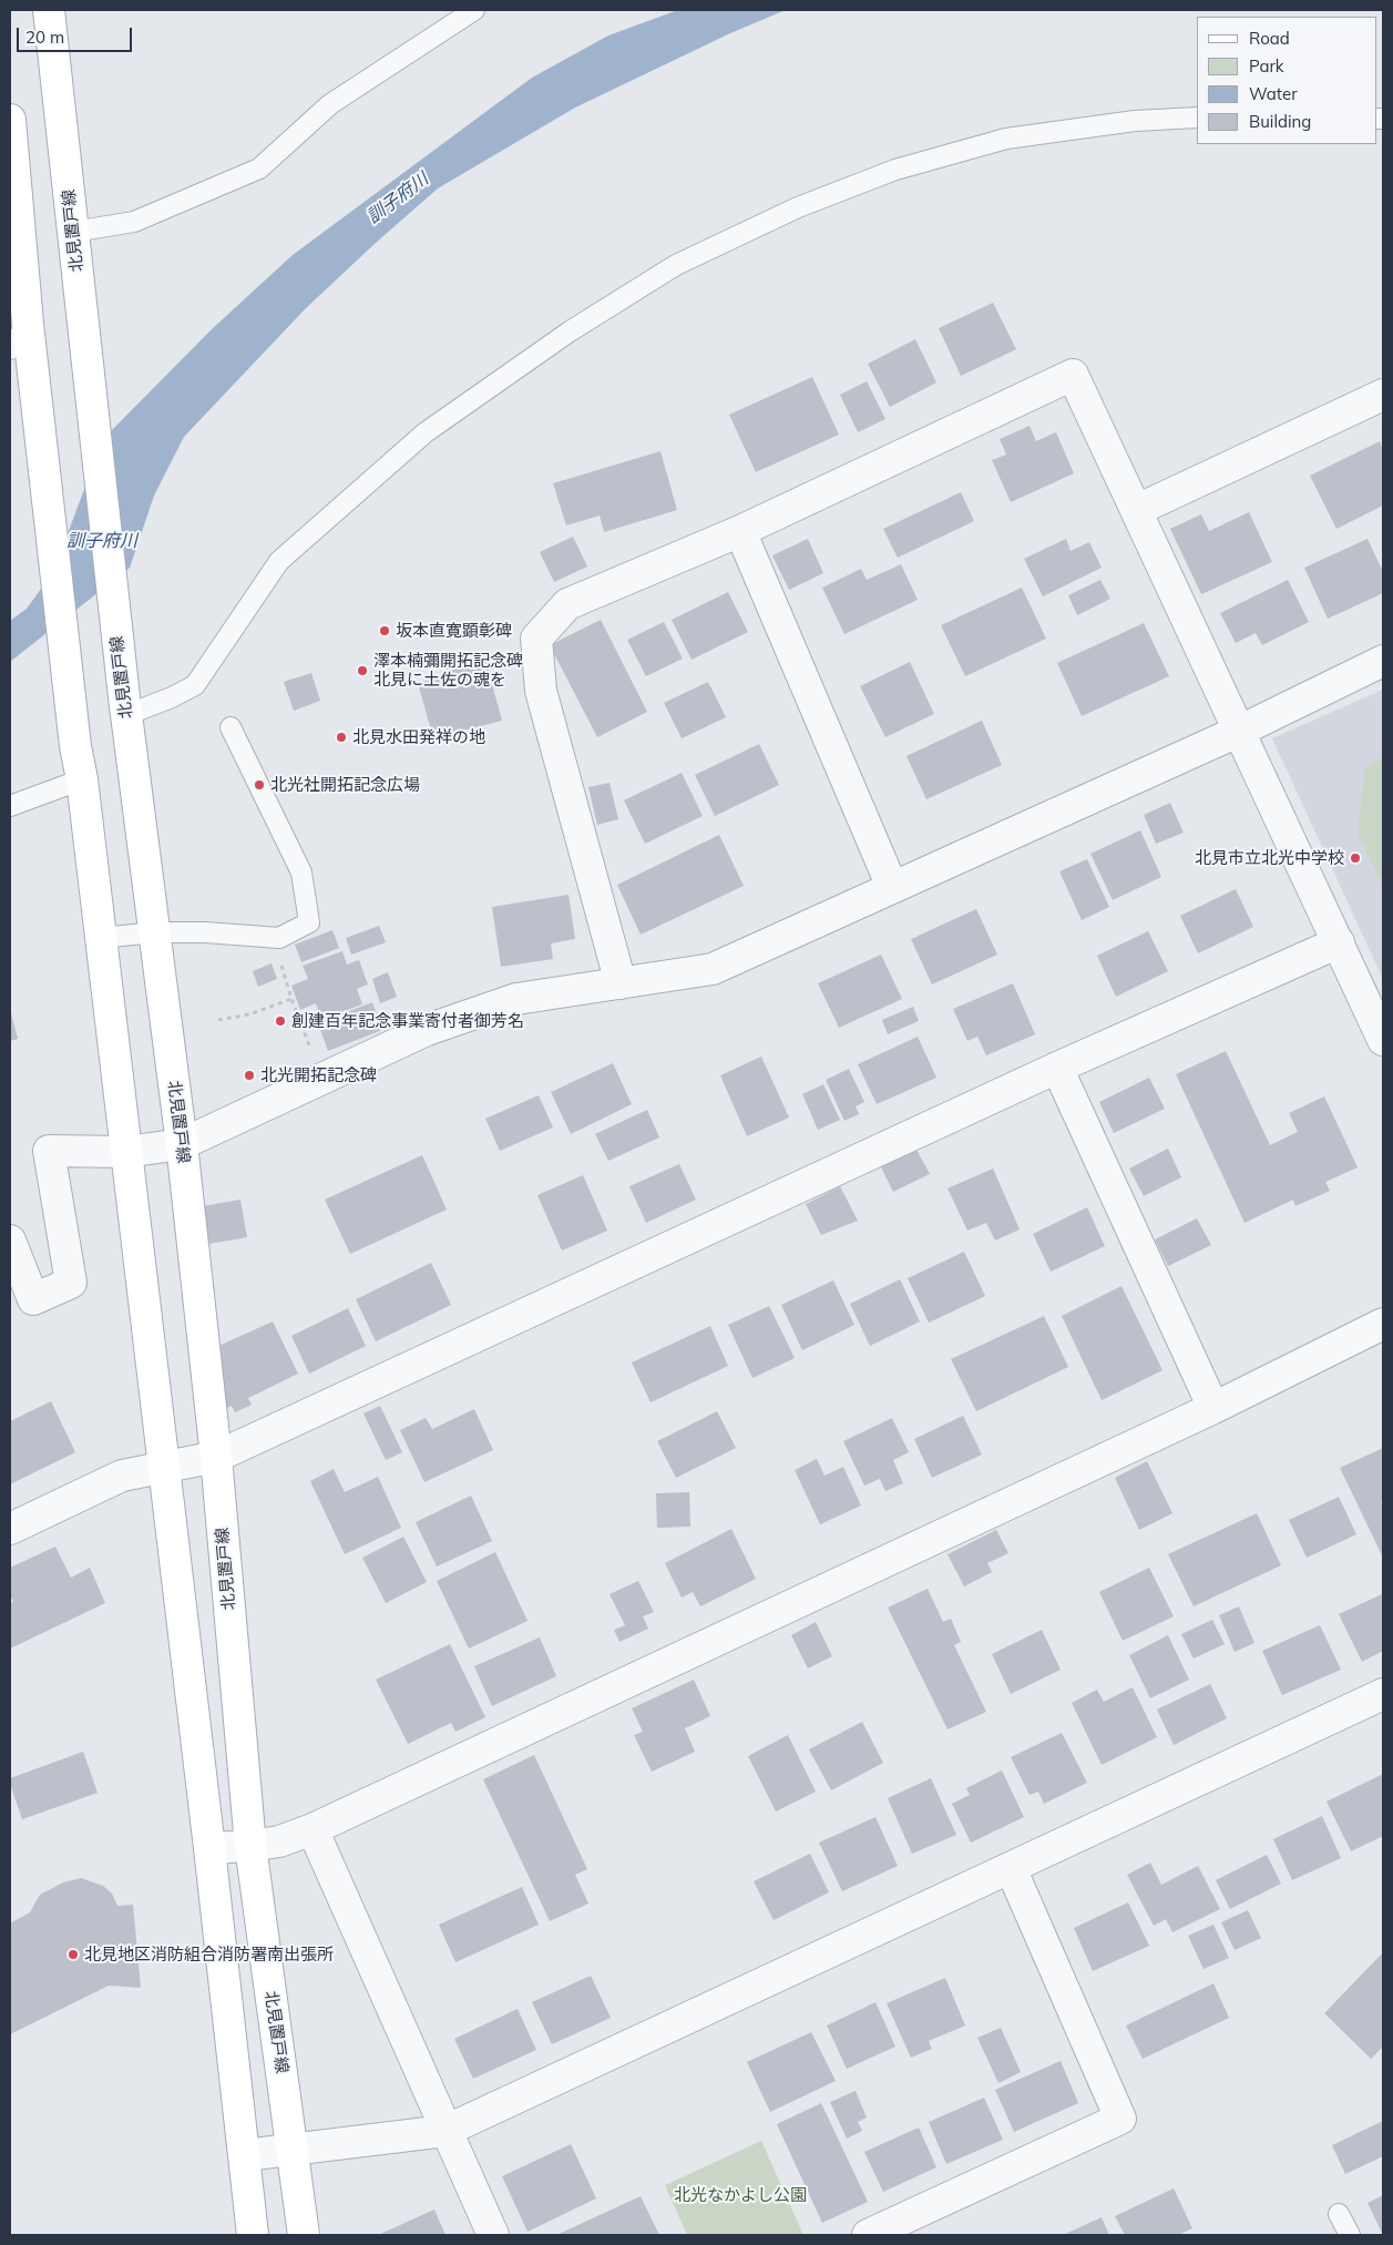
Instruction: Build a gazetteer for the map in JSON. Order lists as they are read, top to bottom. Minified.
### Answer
{"streets":{"main road":["北見置戸線"]},"water":["訓子府川"],"parks":["北光なかよし公園"],"places":["坂本直寛顕彰碑","澤本楠彌開拓記念碑 北見に土佐の魂を","北見水田発祥の地","北光社開拓記念広場","北見市立北光中学校","創建百年記念事業寄付者御芳名","北光開拓記念碑","北見地区消防組合消防署南出張所"],"legend":["Road","Park","Water","Building"],"scale_bar":"20 m"}
